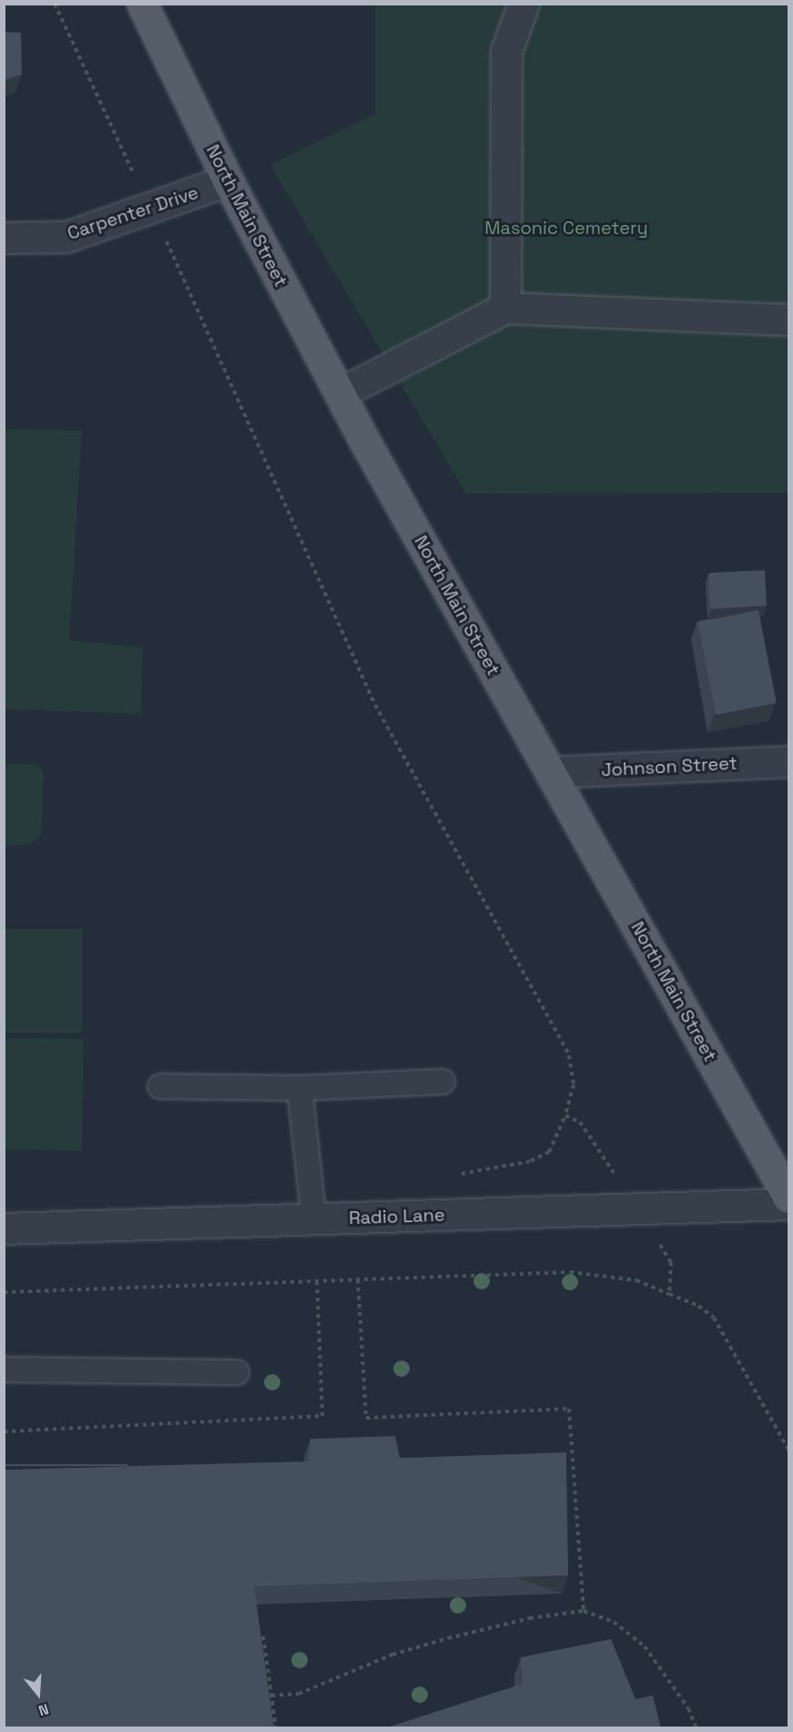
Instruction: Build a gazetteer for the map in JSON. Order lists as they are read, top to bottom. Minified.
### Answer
{"streets":{"main road":["North Main Street"],"street":["Carpenter Drive","Johnson Street","Radio Lane"]},"crossings":[["Carpenter Drive","North Main Street"],["North Main Street","Johnson Street"]],"parks":["Masonic Cemetery"],"north":"bottom"}
